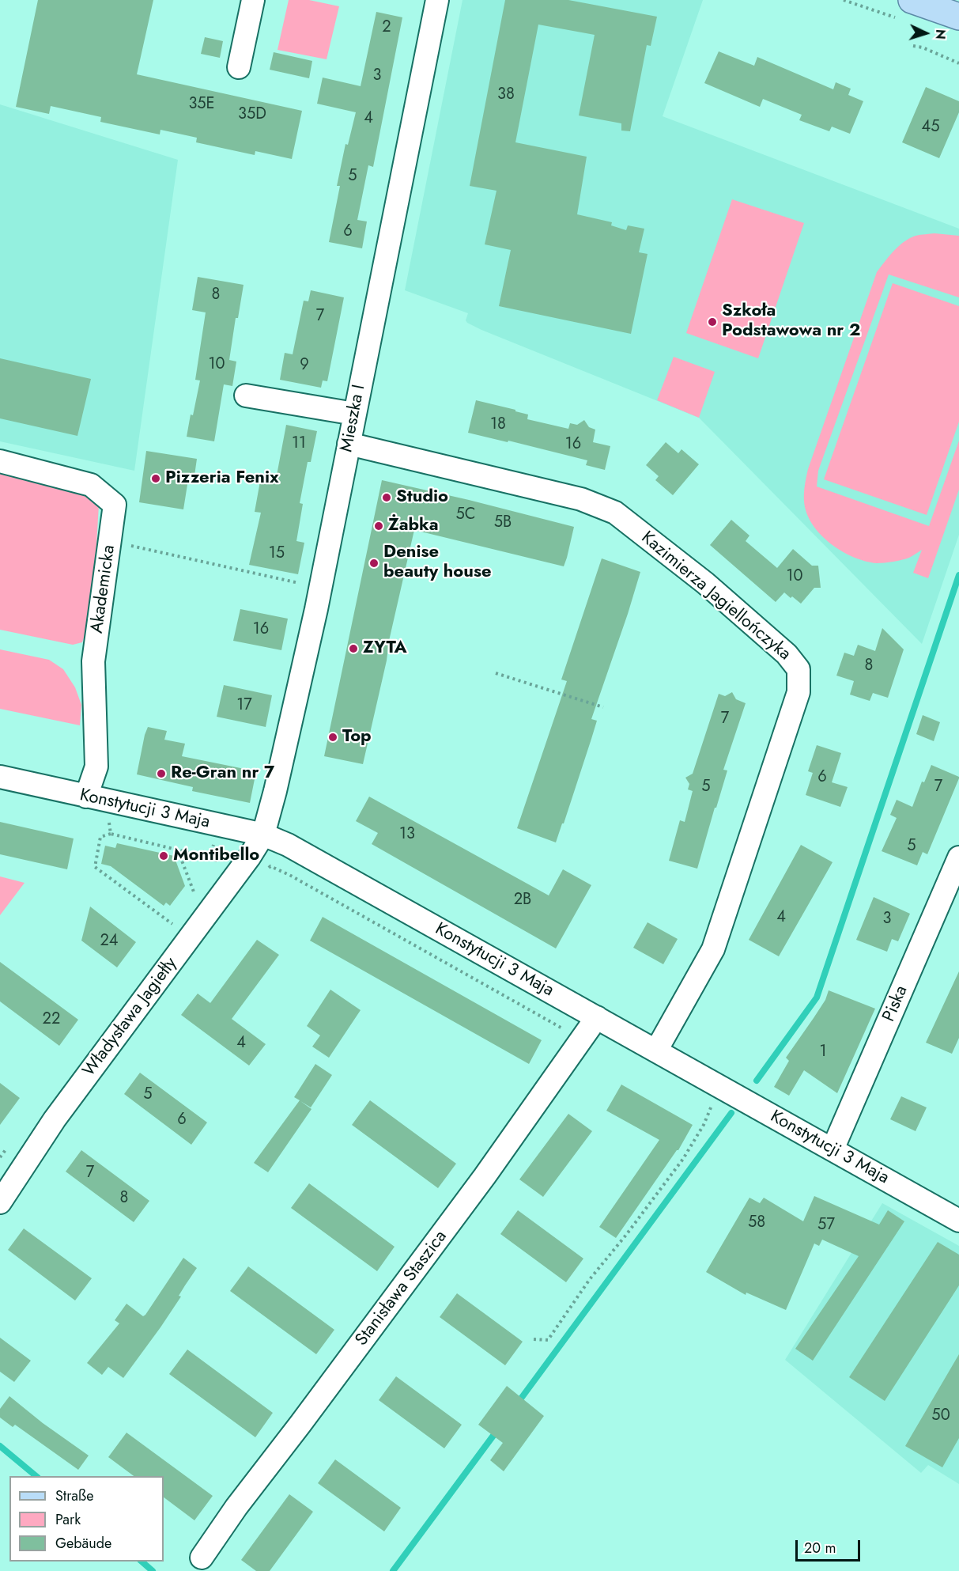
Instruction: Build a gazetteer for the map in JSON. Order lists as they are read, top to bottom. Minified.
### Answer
{"streets":{"street":["Mieszka I","Akademicka","Kazimierza Jagiellończyka","Konstytucji 3 Maja","Piska","Władysława Jagiełły","Stanisława Staszica"]},"crossings":[["Mieszka I","Kazimierza Jagiellończyka"],["Mieszka I","Konstytucji 3 Maja"],["Mieszka I","Władysława Jagiełły"],["Akademicka","Konstytucji 3 Maja"],["Kazimierza Jagiellończyka","Konstytucji 3 Maja"],["Konstytucji 3 Maja","Piska"],["Konstytucji 3 Maja","Władysława Jagiełły"],["Konstytucji 3 Maja","Stanisława Staszica"]],"places":["Szkoła Podstawowa nr 2","Pizzeria Fenix","Studio","Żabka","Denise beauty house","ZYTA","Top","Re-Gran nr 7","Montibello"],"house_numbers":["2","3","38","35E","35D","4","45","5","6","8","7","10","9","18","11","16","5C","5B","15","10","16","8","17","7","6","5","7","13","5","2B","4","3","24","22","4","1","5","6","7","8","58","57","50"],"legend":["Straße","Park","Gebäude"],"scale_bar":"20 m","north":"right"}
